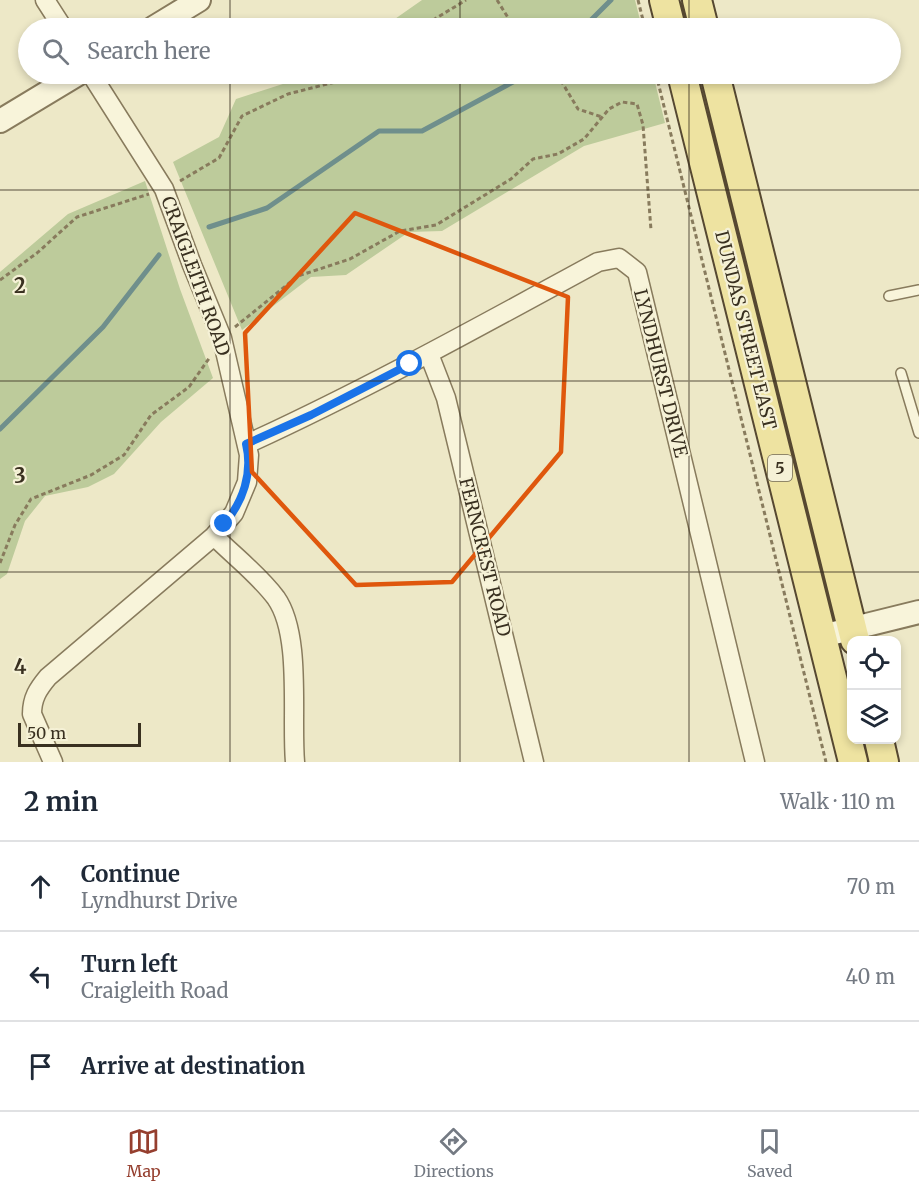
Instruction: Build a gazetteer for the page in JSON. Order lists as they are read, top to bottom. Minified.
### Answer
{"streets":{"main road":["DUNDAS STREET EAST","5"],"street":["CRAIGLEITH ROAD","LYNDHURST DRIVE","FERNCREST ROAD"]},"crossings":[["CRAIGLEITH ROAD","LYNDHURST DRIVE"],["LYNDHURST DRIVE","FERNCREST ROAD"]],"scale_bar":"50 m","page":{"search":"Search here","scale":"50 m","heading":["2 min","Walk · 110 m"],"list":[["Continue","Lyndhurst Drive","70 m"],["Turn left","Craigleith Road","40 m"],"Arrive at destination"],"nav":["Map","Directions","Saved"]},"grid":{"rows":["2","3","4"]}}
